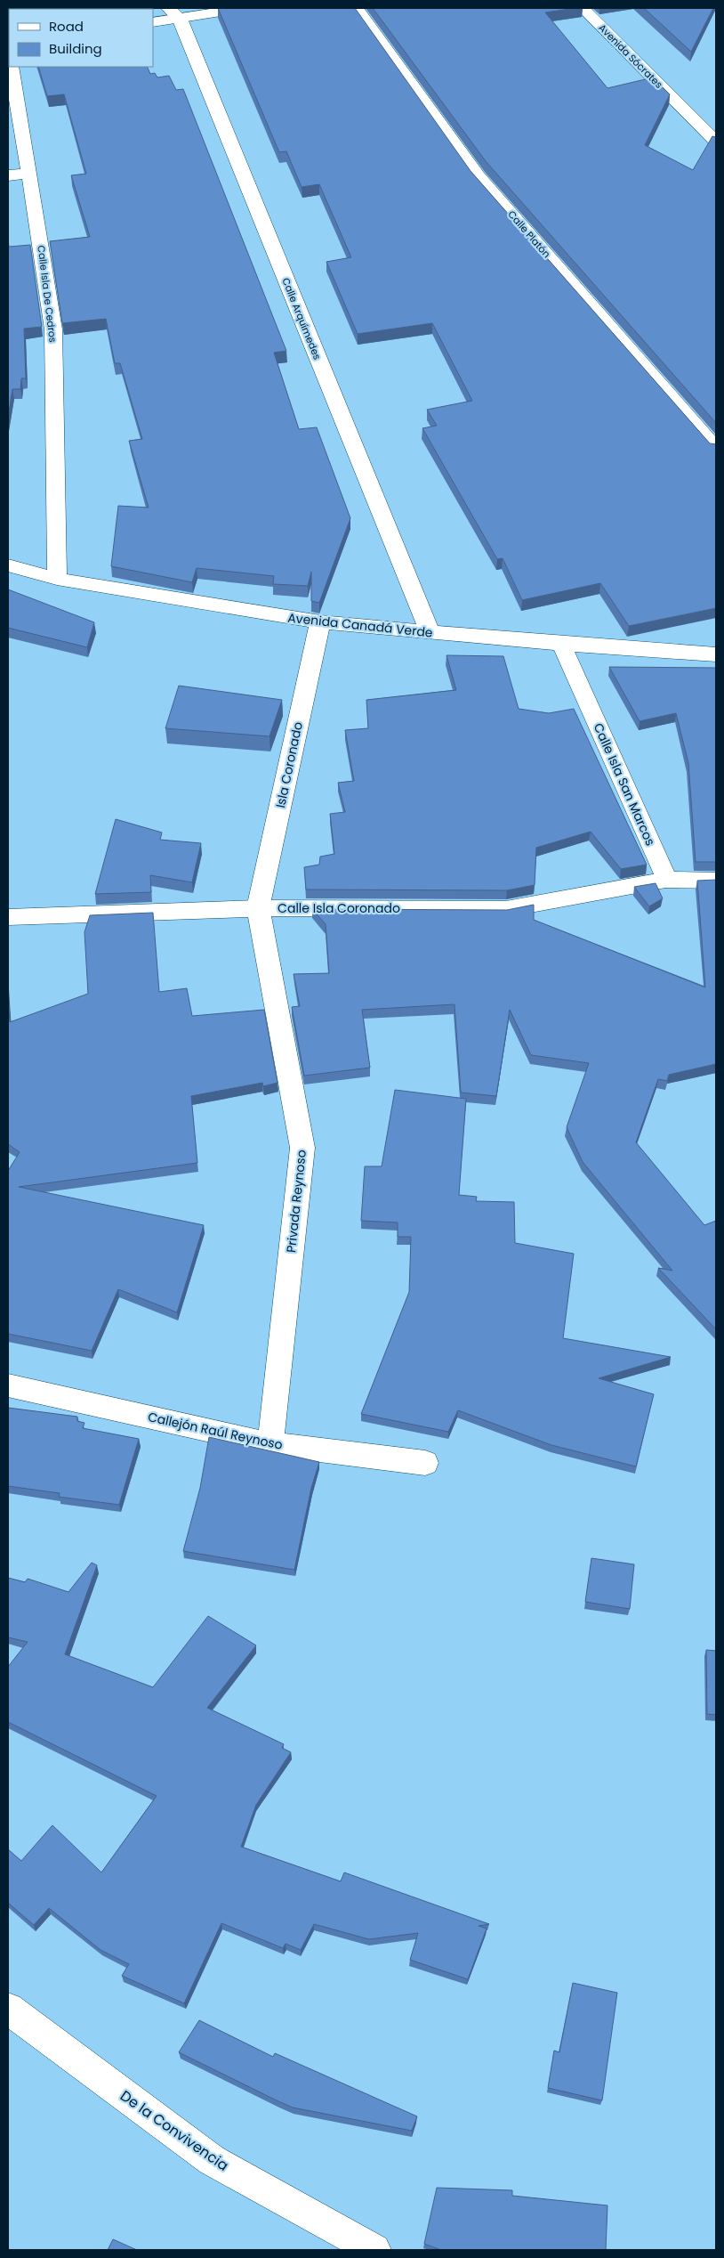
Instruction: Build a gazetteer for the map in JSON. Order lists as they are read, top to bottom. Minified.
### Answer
{"streets":{"street":["Avenida Sócrates","Calle Platón","Calle Isla De Cedros","Calle Arquímedes","Avenida Canadá Verde","Isla Coronado","Calle Isla San Marcos","Calle Isla Coronado","Privada Reynoso","Callejón Raúl Reynoso","De la Convivencia"]},"crossings":[["Calle Isla De Cedros","Avenida Canadá Verde"],["Calle Arquímedes","Avenida Canadá Verde"],["Avenida Canadá Verde","Isla Coronado"],["Avenida Canadá Verde","Calle Isla San Marcos"],["Isla Coronado","Calle Isla Coronado"],["Isla Coronado","Privada Reynoso"],["Calle Isla San Marcos","Calle Isla Coronado"],["Calle Isla Coronado","Privada Reynoso"],["Privada Reynoso","Callejón Raúl Reynoso"]],"legend":["Road","Building"]}
